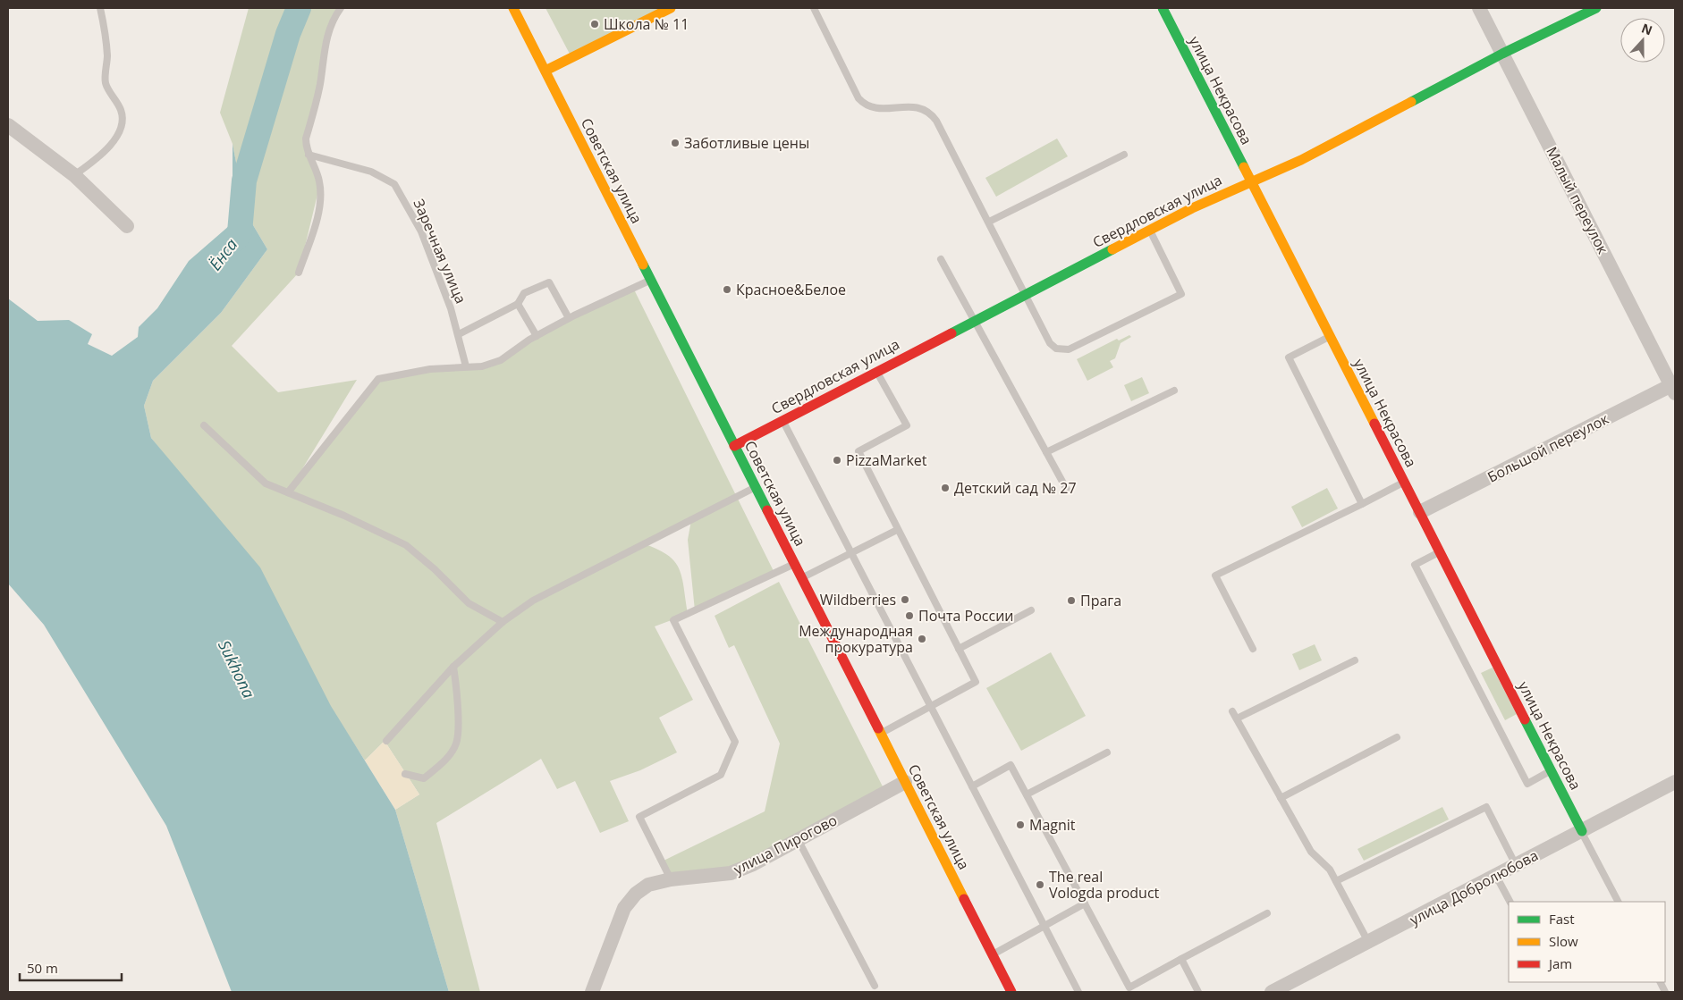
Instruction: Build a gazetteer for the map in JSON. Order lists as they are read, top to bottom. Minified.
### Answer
{"streets":{"street":["улица Некрасова","Советская улица","Малый переулок","Свердловская улица","Большой переулок","улица Пирогово","улица Добролюбова"],"lane":["Заречная улица"]},"crossings":[["улица Некрасова","Свердловская улица"],["улица Некрасова","Большой переулок"],["улица Некрасова","улица Добролюбова"],["Советская улица","Свердловская улица"],["Советская улица","улица Пирогово"],["Малый переулок","Свердловская улица"],["Малый переулок","Большой переулок"]],"water":["Ёнса","Sukhona"],"places":["Школа № 11","Заботливые цены","Красное&Белое","PizzaMarket","Детский сад № 27","Wildberries","Прага","Почта России","Международная прокуратура","Magnit","The real Vologda product"],"legend":["Fast","Slow","Jam"],"scale_bar":"50 m","north":"top"}
